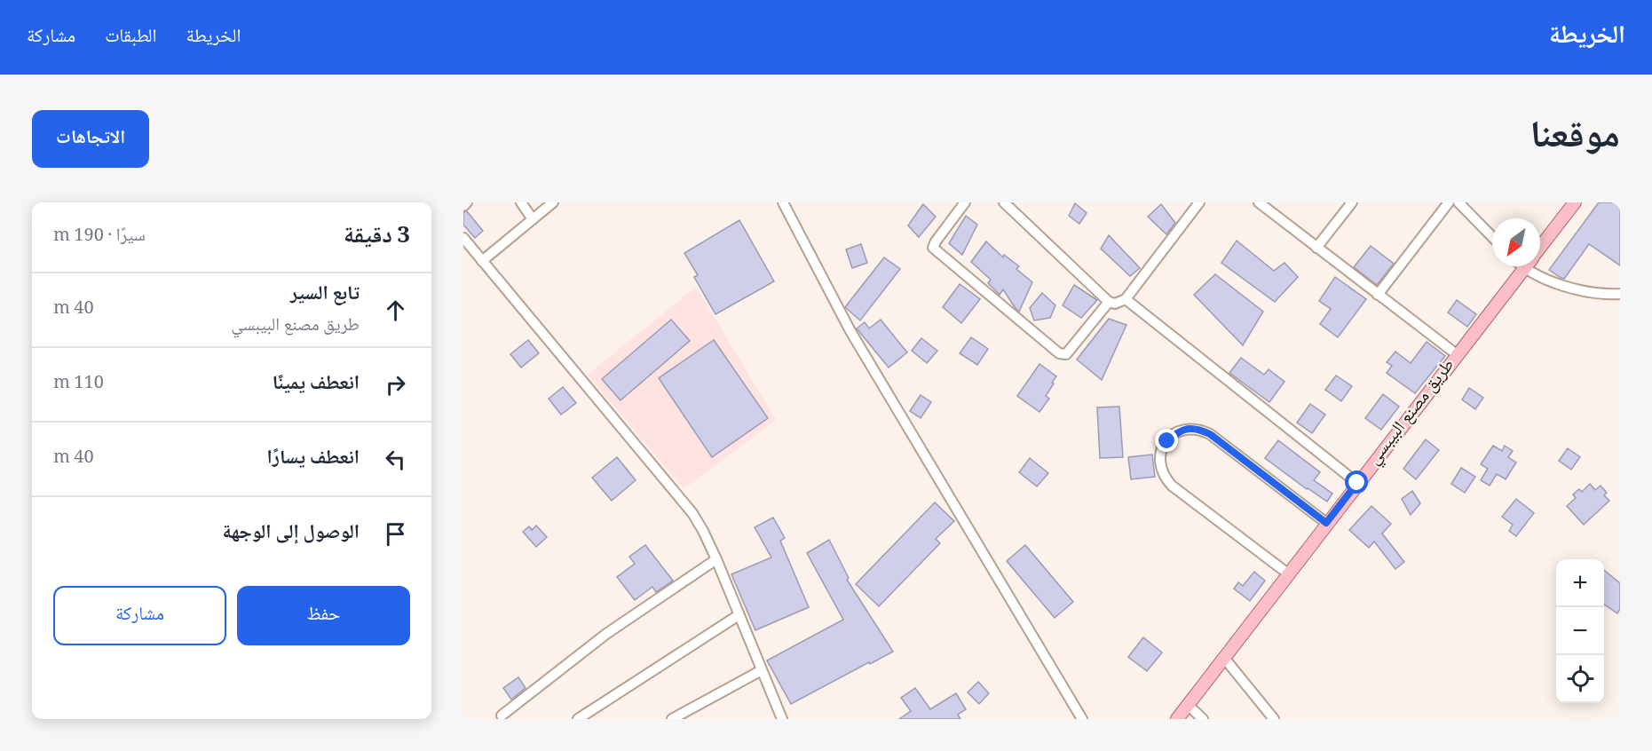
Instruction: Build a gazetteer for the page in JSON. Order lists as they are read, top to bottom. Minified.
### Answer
{"streets":{"main road":["طريق مصنع البيبسي"]},"north":"bottom left","page":{"header":"الخريطة","nav":["الخريطة","الطبقات","مشاركة"],"title":"موقعنا","buttons":["الاتجاهات",["حفظ","مشاركة"]],"heading":["3 دقيقة","سيرًا · 190 m"],"list":[["تابع السير","طريق مصنع البيبسي","40 m"],["انعطف يمينًا","110 m"],["انعطف يسارًا","40 m"],"الوصول إلى الوجهة"],"map_buttons":["+","−"]}}
